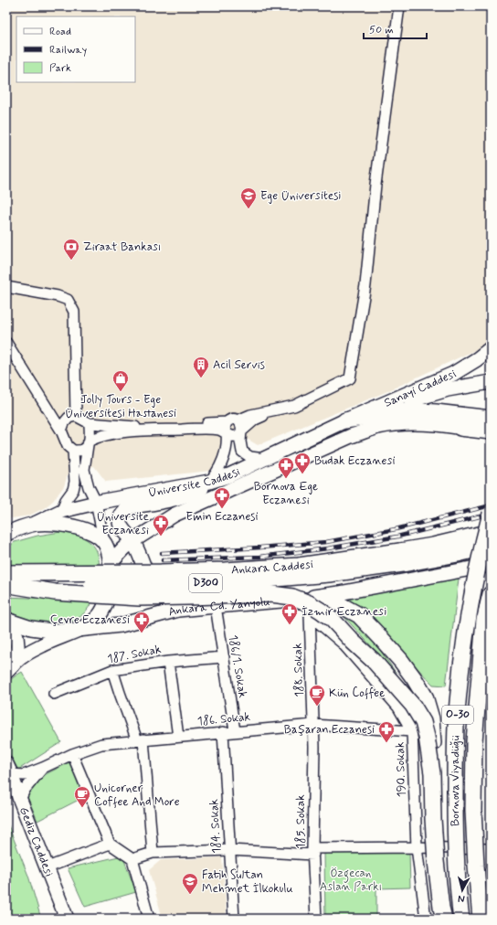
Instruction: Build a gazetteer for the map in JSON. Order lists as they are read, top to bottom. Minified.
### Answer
{"streets":{"highway":["Ankara Caddesi","D300","O-30","Bornova Viyadüğü"],"main road":["Sanayi Caddesi","Üniversite Caddesi","Ankara Cd. Yanyolu","Gediz Caddesi"],"street":["187. Sokak","186/1. Sokak","188. Sokak","186. Sokak","190. Sokak","185. Sokak","184. Sokak"]},"crossings":[["Sanayi Caddesi","Üniversite Caddesi"],["Ankara Cd. Yanyolu","186/1. Sokak"],["187. Sokak","186/1. Sokak"],["186/1. Sokak","186. Sokak"],["188. Sokak","186. Sokak"],["188. Sokak","190. Sokak"],["188. Sokak","185. Sokak"],["186. Sokak","190. Sokak"],["186. Sokak","185. Sokak"],["186. Sokak","184. Sokak"],["186. Sokak","Gediz Caddesi"]],"parks":["Özgecan Aslan Parkı"],"places":{"school or university":["Ege Üniversitesi","Fatih Sultan Mehmet İlkokulu"],"bank":["Ziraat Bankası"],"building":["Acil Servis"],"shop":["Jolly Tours - Ege Üniversitesi Hastanesi"],"pharmacy":["Budak Eczanesi","Bornova Ege Eczanesi","Emin Eczanesi","Üniversite Eczanesi","İzmir Eczanesi","Çevre Eczanesi","Başaran Eczanesi"],"cafe":["Kün Coffee","Unicorner Coffee And More"]},"legend":["Road","Railway","Park"],"scale_bar":"50 m","north":"bottom"}
